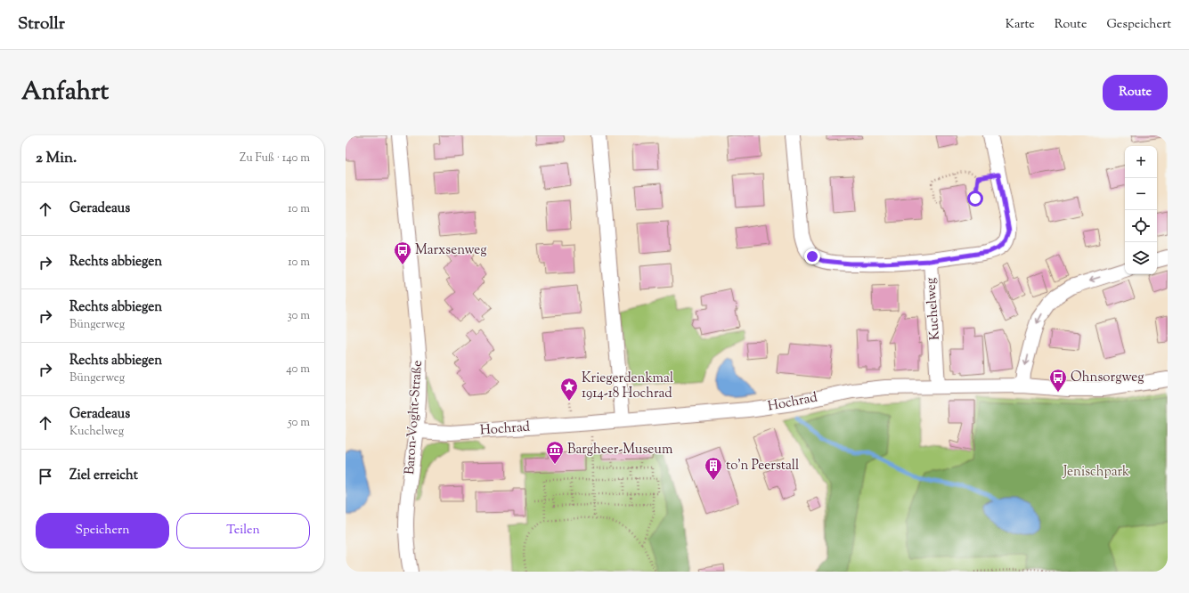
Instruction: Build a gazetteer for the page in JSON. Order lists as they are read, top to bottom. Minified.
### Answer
{"streets":{"street":["Kuchelweg","Hochrad","Baron-Voght-Straße"]},"crossings":[["Kuchelweg","Hochrad"],["Hochrad","Baron-Voght-Straße"]],"parks":["Jenischpark"],"places":{"bus stop":["Marxsenweg","Ohnsorgweg"],"place":["Kriegerdenkmal 1914-18 Hochrad"],"museum":["Bargheer-Museum"],"building":["to'n Peerstall"]},"page":{"header":"Strollr","nav":["Karte","Route","Gespeichert"],"title":"Anfahrt","buttons":["Route",["Speichern","Teilen"]],"heading":["2 Min.","Zu Fuß · 140 m"],"map_buttons":["+","−"],"list":[["Geradeaus","10 m"],["Rechts abbiegen","10 m"],["Rechts abbiegen","Büngerweg","30 m"],["Rechts abbiegen","Büngerweg","40 m"],["Geradeaus","Kuchelweg","50 m"],"Ziel erreicht"]}}
